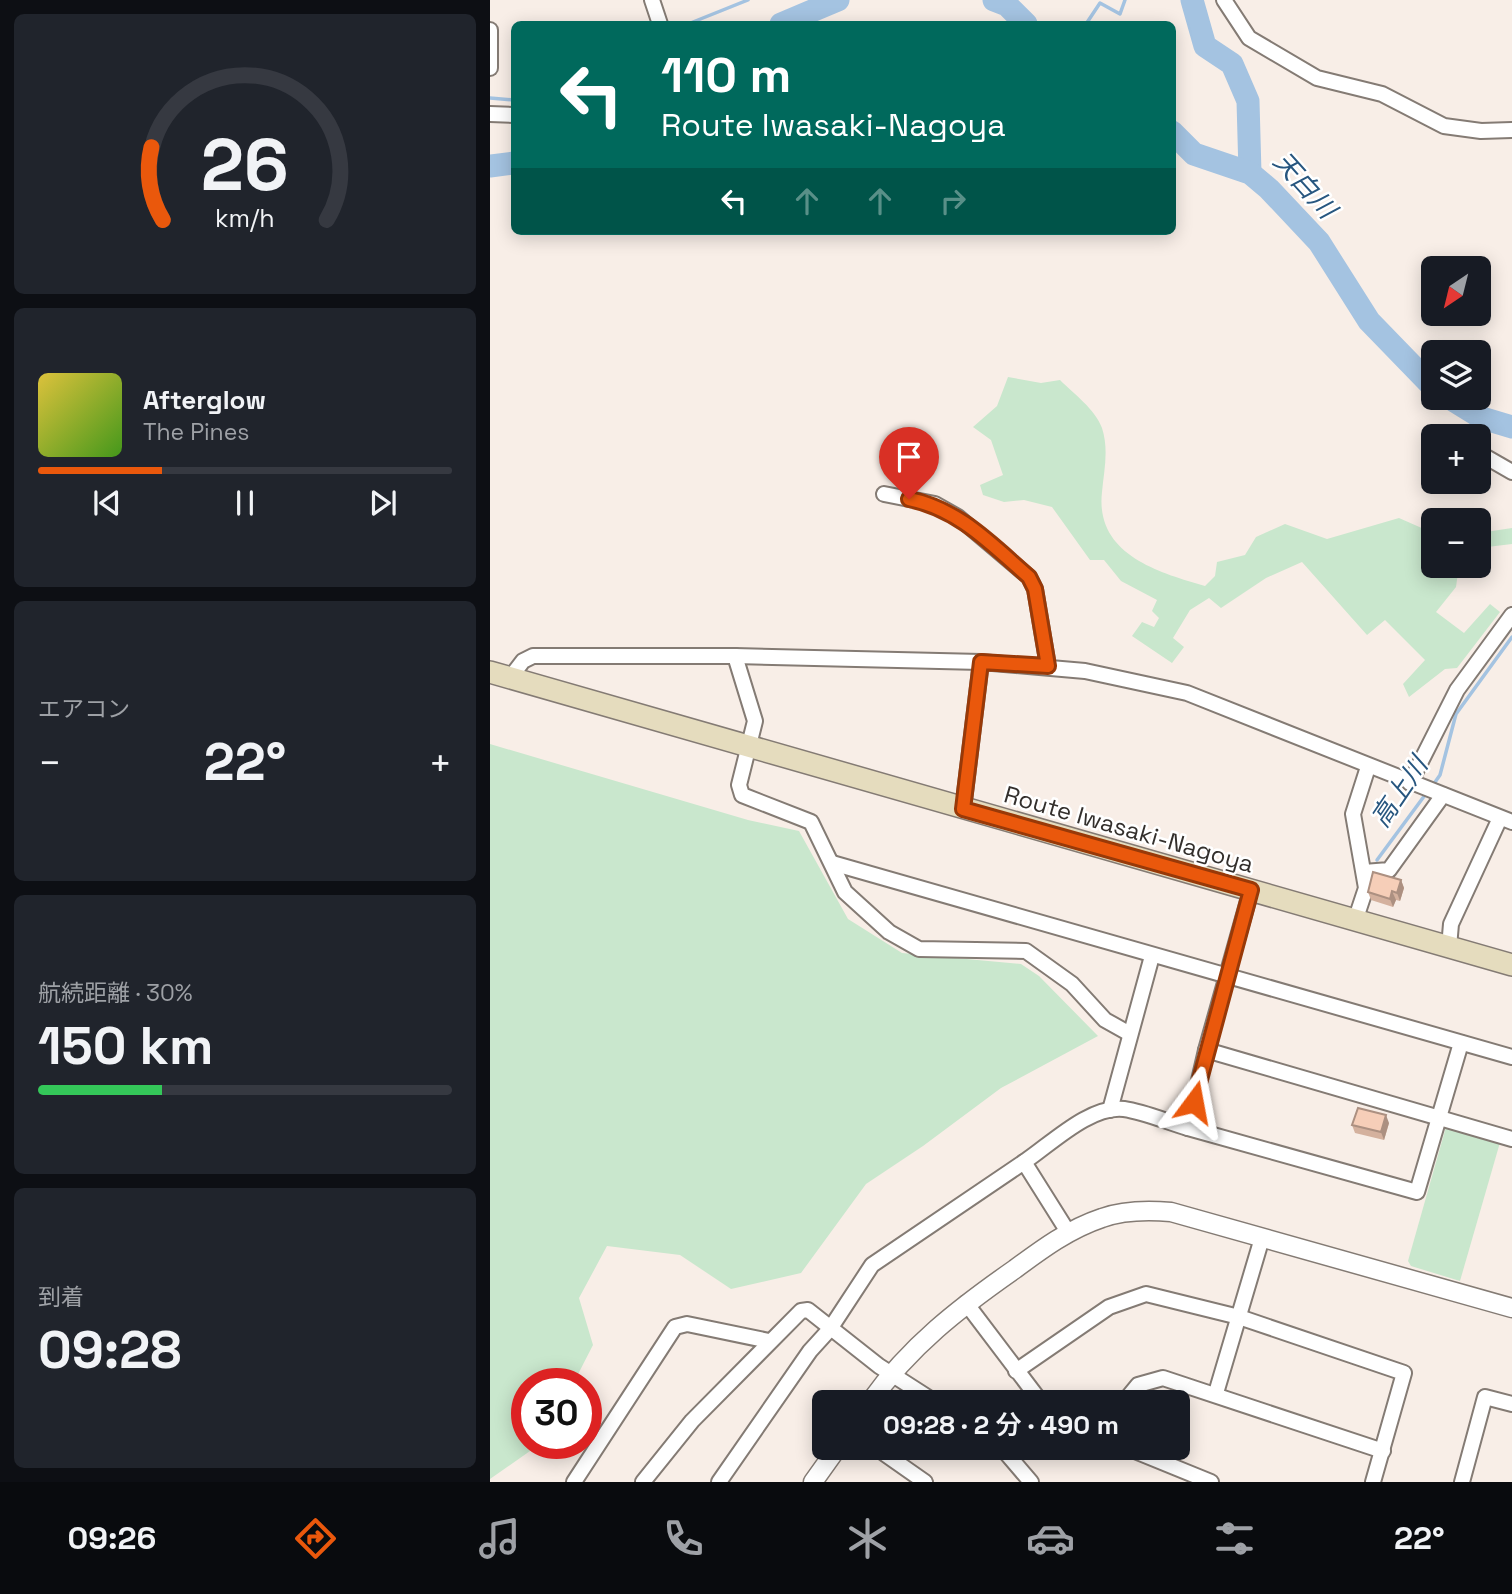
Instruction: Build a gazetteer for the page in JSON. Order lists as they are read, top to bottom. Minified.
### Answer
{"streets":{"main road":["Route Iwasaki-Nagoya"]},"water":["天白川","高上川"],"north":"bottom left","page":{"turn":["110 m","Route Iwasaki-Nagoya"],"map_buttons":["+","−"],"song":["Afterglow","The Pines"],"tile":["エアコン",["航続距離 · 30%","150 km"],["到着","09:28"]],"heat":["−","22°","+"],"limit":"30","trip":"09:28 · 2 分 · 490 m","tabs":["09:26","22°"],"gauge":["26","km/h"]}}
